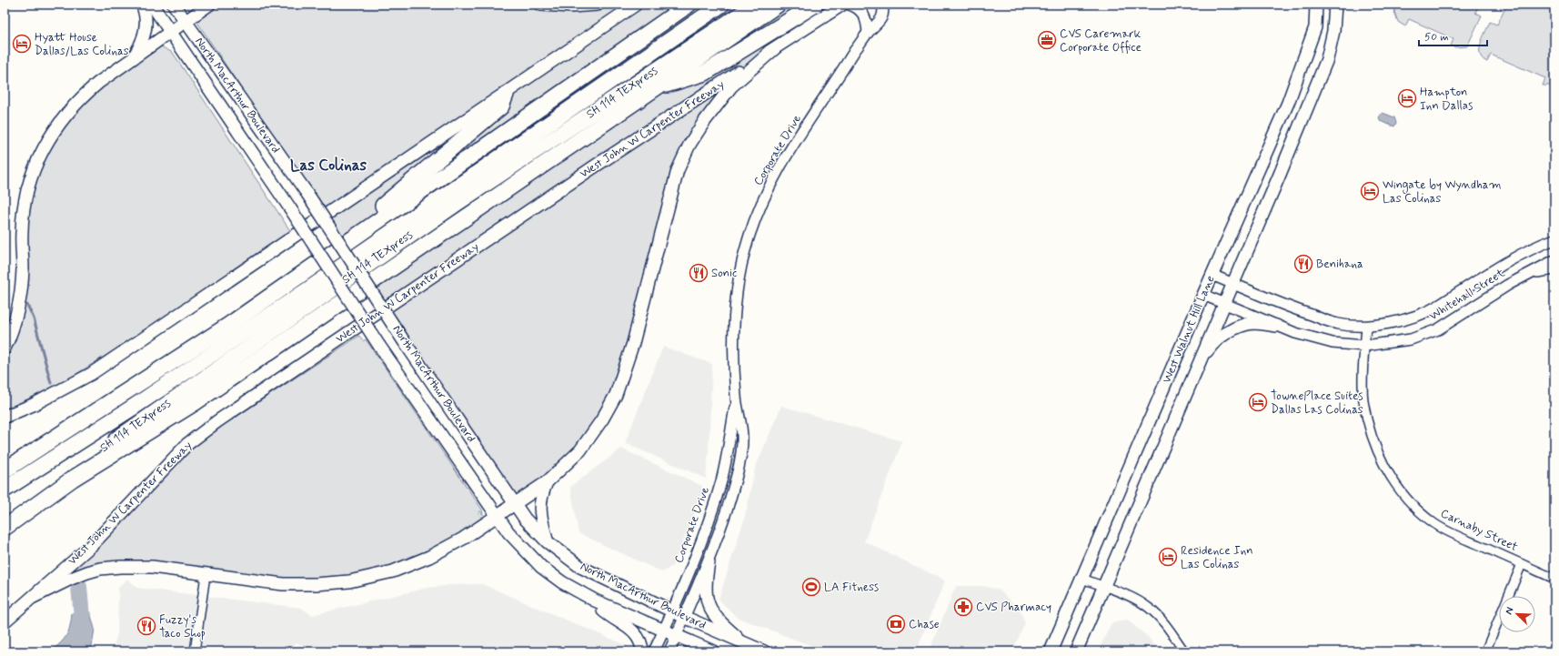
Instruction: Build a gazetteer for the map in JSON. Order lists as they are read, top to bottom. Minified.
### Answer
{"streets":{"highway":["SH 114 TEXpress"],"main road":["North MacArthur Boulevard","West John W Carpenter Freeway","West Walnut Hill Lane"],"street":["Corporate Drive","Whitehall Street","Carnaby Street"]},"crossings":[["North MacArthur Boulevard","Corporate Drive"],["Whitehall Street","West Walnut Hill Lane"],["Whitehall Street","Carnaby Street"]],"districts":["Las Colinas"],"places":{"office":["CVS Caremark Corporate Office"],"hotel":["Hyatt House Dallas/Las Colinas","Hampton Inn Dallas","Wingate by Wyndham Las Colinas","TownePlace Suites Dallas Las Colinas","Residence Inn Las Colinas"],"restaurant":["Benihana","Sonic","Fuzzy's Taco Shop"],"sports":["LA Fitness"],"pharmacy":["CVS Pharmacy"],"bank":["Chase"]},"scale_bar":"50 m","north":"top left"}
